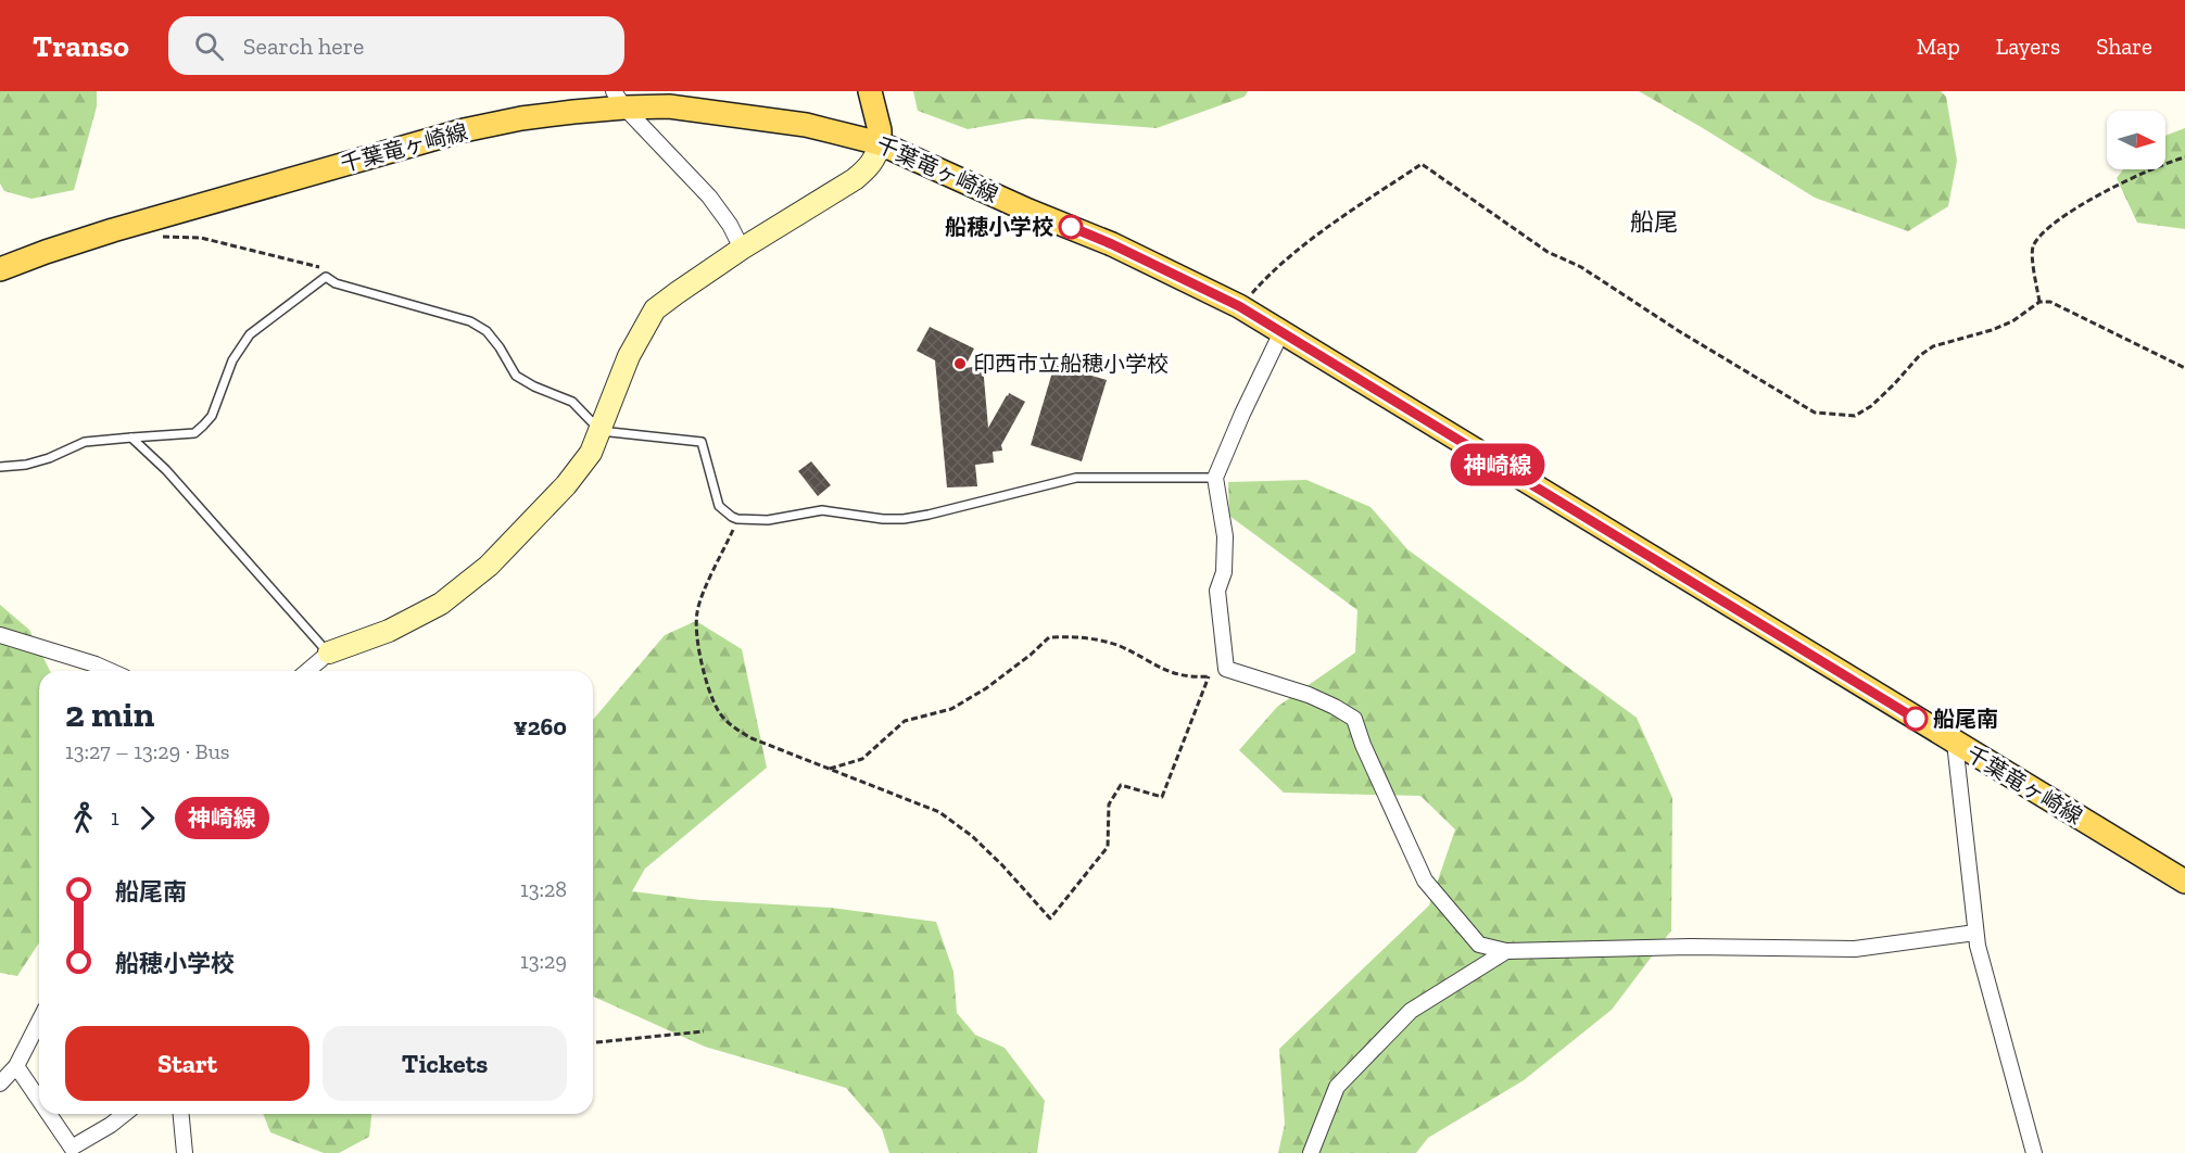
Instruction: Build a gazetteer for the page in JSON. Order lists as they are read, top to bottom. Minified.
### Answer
{"streets":{"main road":["千葉竜ヶ崎線"]},"districts":["船尾"],"places":["船穂小学校","印西市立船穂小学校","船尾南"],"lines":["bus line 神崎線"],"north":"right","page":{"header":"Transo","search":"Search here","nav":["Map","Layers","Share"],"on_map":"神崎線","heading":["2 min","13:27 – 13:29 · Bus","¥260"],"legs":["1","神崎線"],"list":[{"name":"船尾南","value":"13:28"},{"name":"船穂小学校","value":"13:29"}],"buttons":["Start","Tickets"]}}
